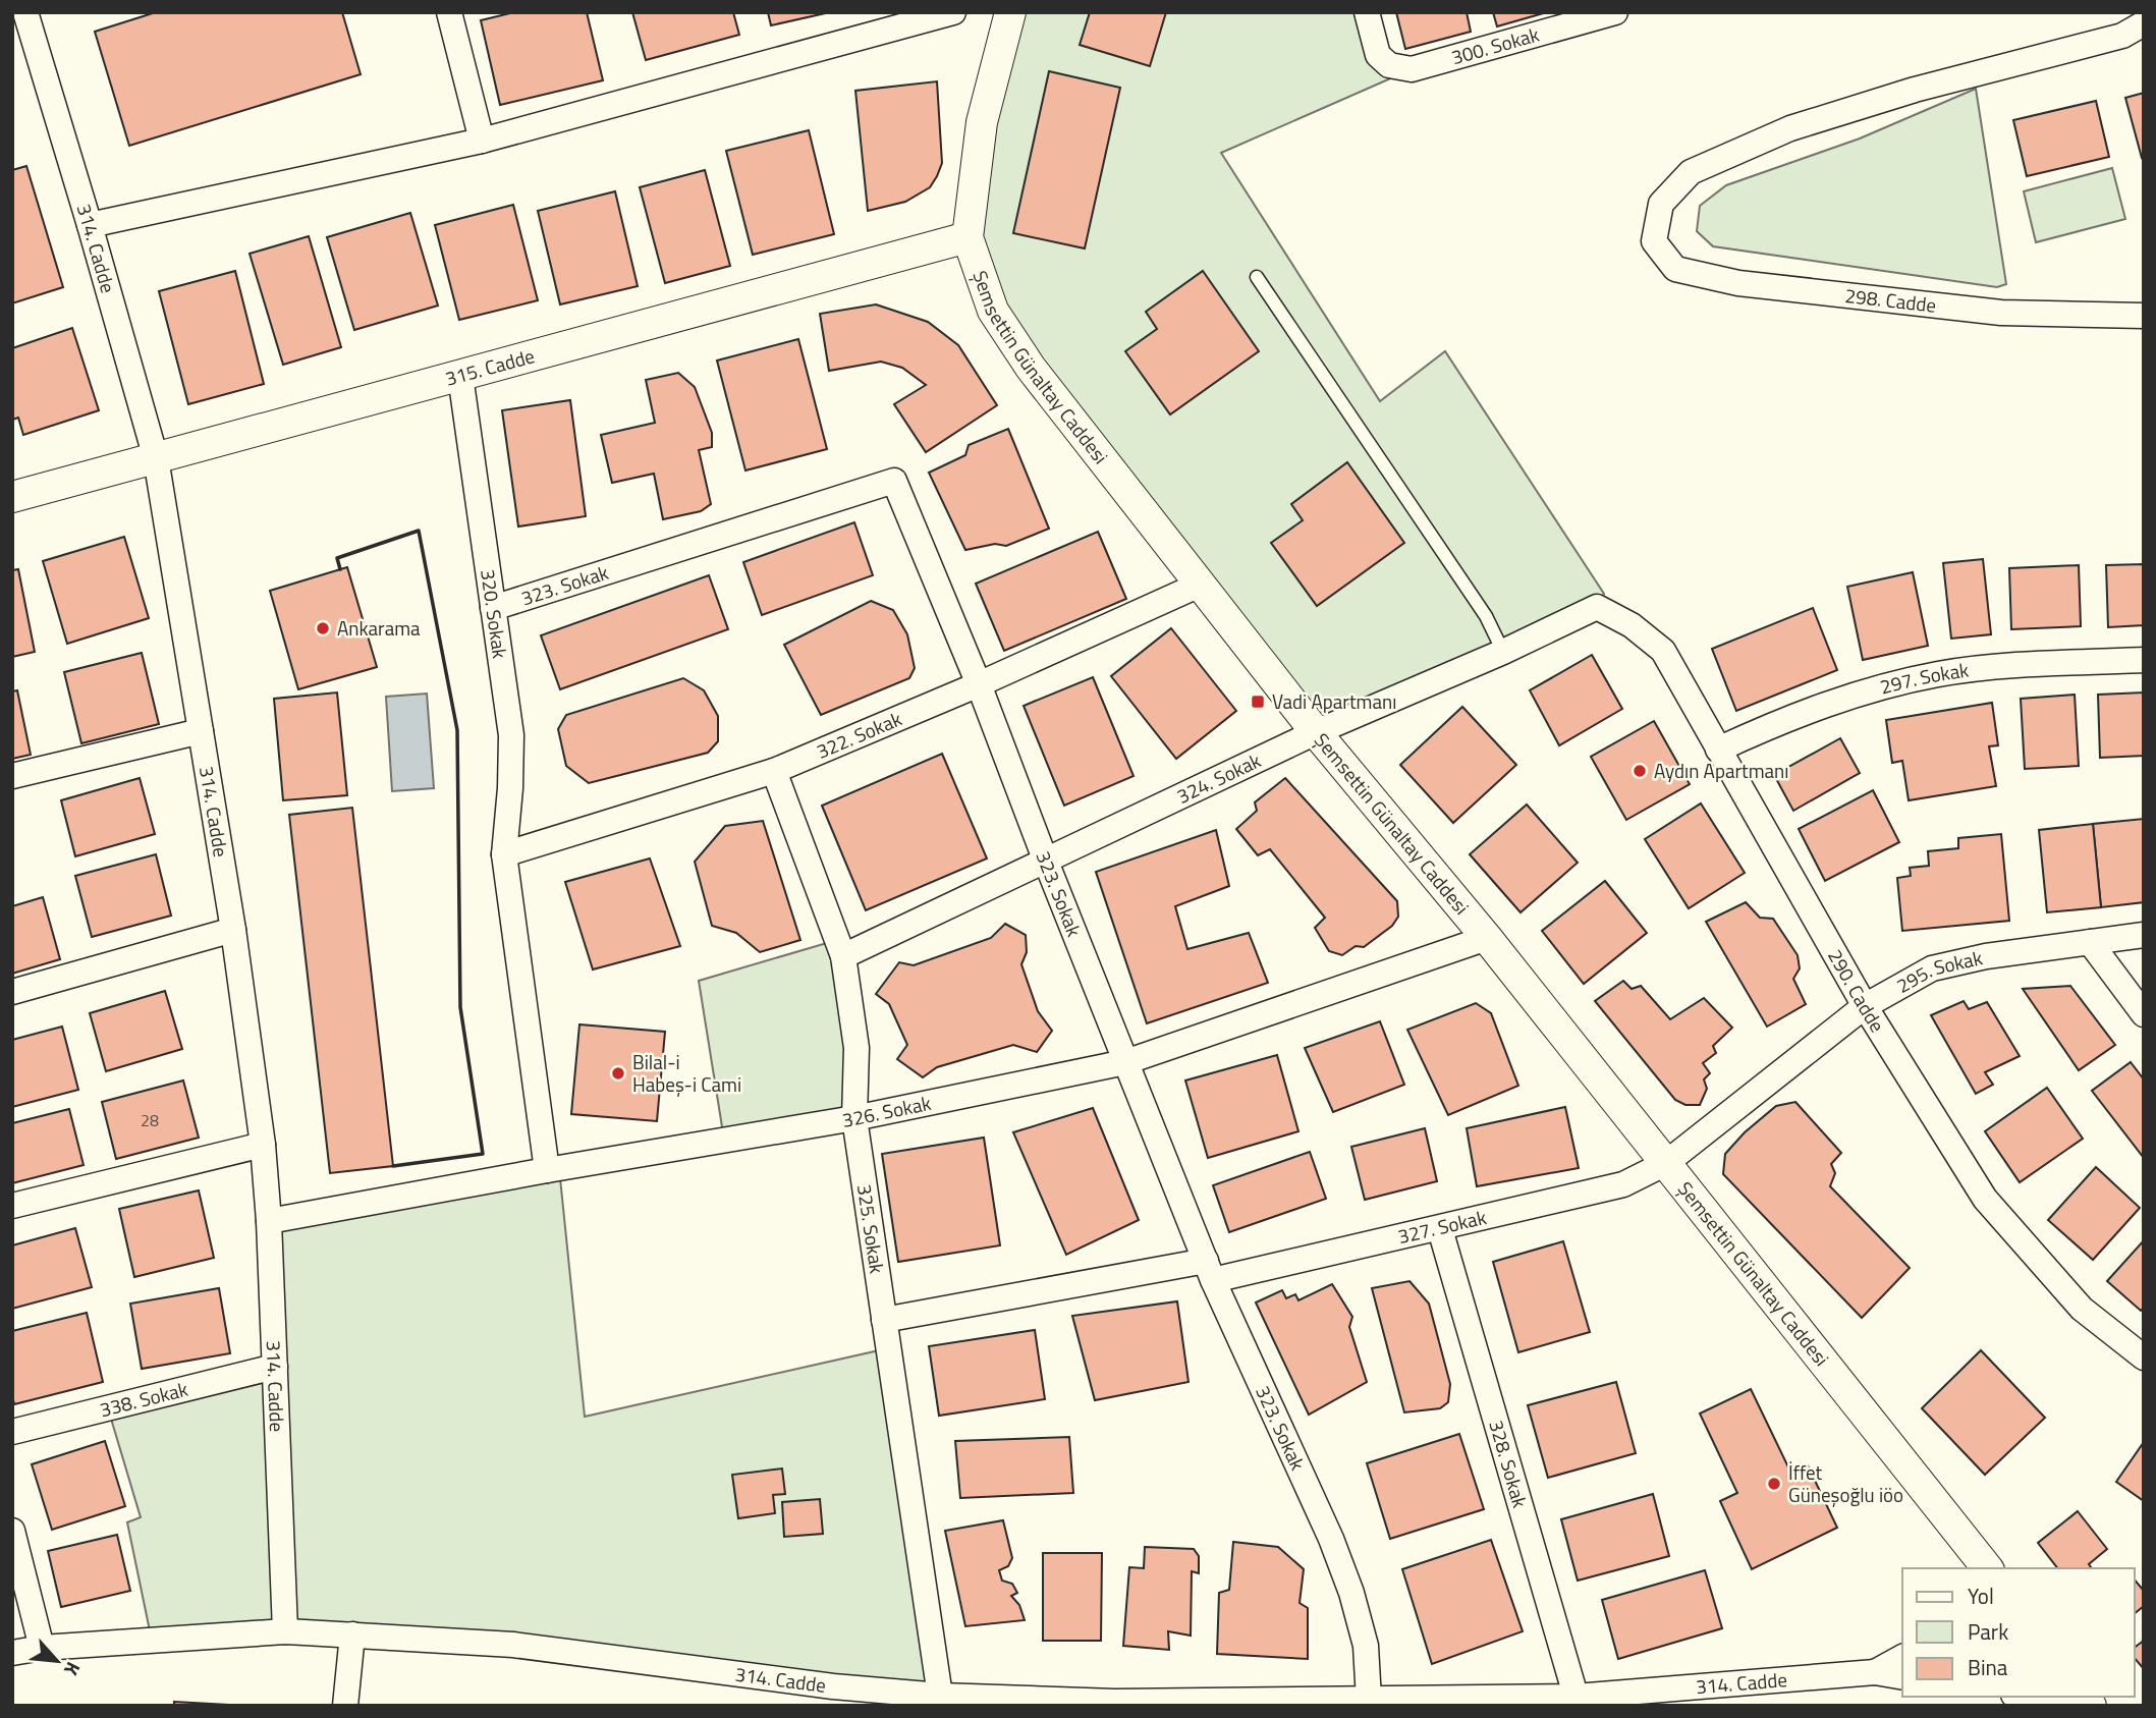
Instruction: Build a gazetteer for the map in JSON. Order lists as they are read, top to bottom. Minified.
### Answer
{"streets":{"street":["300. Sokak","314. Cadde","298. Cadde","Şemsettin Günaltay Caddesi","315. Cadde","323. Sokak","320. Sokak","297. Sokak","322. Sokak","324. Sokak","295. Sokak","290. Cadde","326. Sokak","325. Sokak","327. Sokak","338. Sokak","328. Sokak"]},"crossings":[["314. Cadde","315. Cadde"],["314. Cadde","323. Sokak"],["314. Cadde","326. Sokak"],["314. Cadde","325. Sokak"],["314. Cadde","338. Sokak"],["314. Cadde","328. Sokak"],["Şemsettin Günaltay Caddesi","315. Cadde"],["Şemsettin Günaltay Caddesi","322. Sokak"],["Şemsettin Günaltay Caddesi","324. Sokak"],["Şemsettin Günaltay Caddesi","295. Sokak"],["Şemsettin Günaltay Caddesi","326. Sokak"],["Şemsettin Günaltay Caddesi","327. Sokak"],["315. Cadde","320. Sokak"],["323. Sokak","320. Sokak"],["323. Sokak","322. Sokak"],["323. Sokak","324. Sokak"],["323. Sokak","326. Sokak"],["323. Sokak","327. Sokak"],["320. Sokak","322. Sokak"],["320. Sokak","326. Sokak"],["297. Sokak","290. Cadde"],["322. Sokak","325. Sokak"],["324. Sokak","290. Cadde"],["324. Sokak","325. Sokak"],["295. Sokak","290. Cadde"],["295. Sokak","327. Sokak"],["326. Sokak","325. Sokak"],["325. Sokak","327. Sokak"],["327. Sokak","328. Sokak"]],"places":{"other":["Ankarama","Aydın Apartmanı","Bilal-i Habeş-i Cami","İffet Güneşoğlu iöo"],"transit":["Vadi Apartmanı"]},"house_numbers":["28"],"legend":["Yol","Park","Bina"],"north":"bottom right"}
